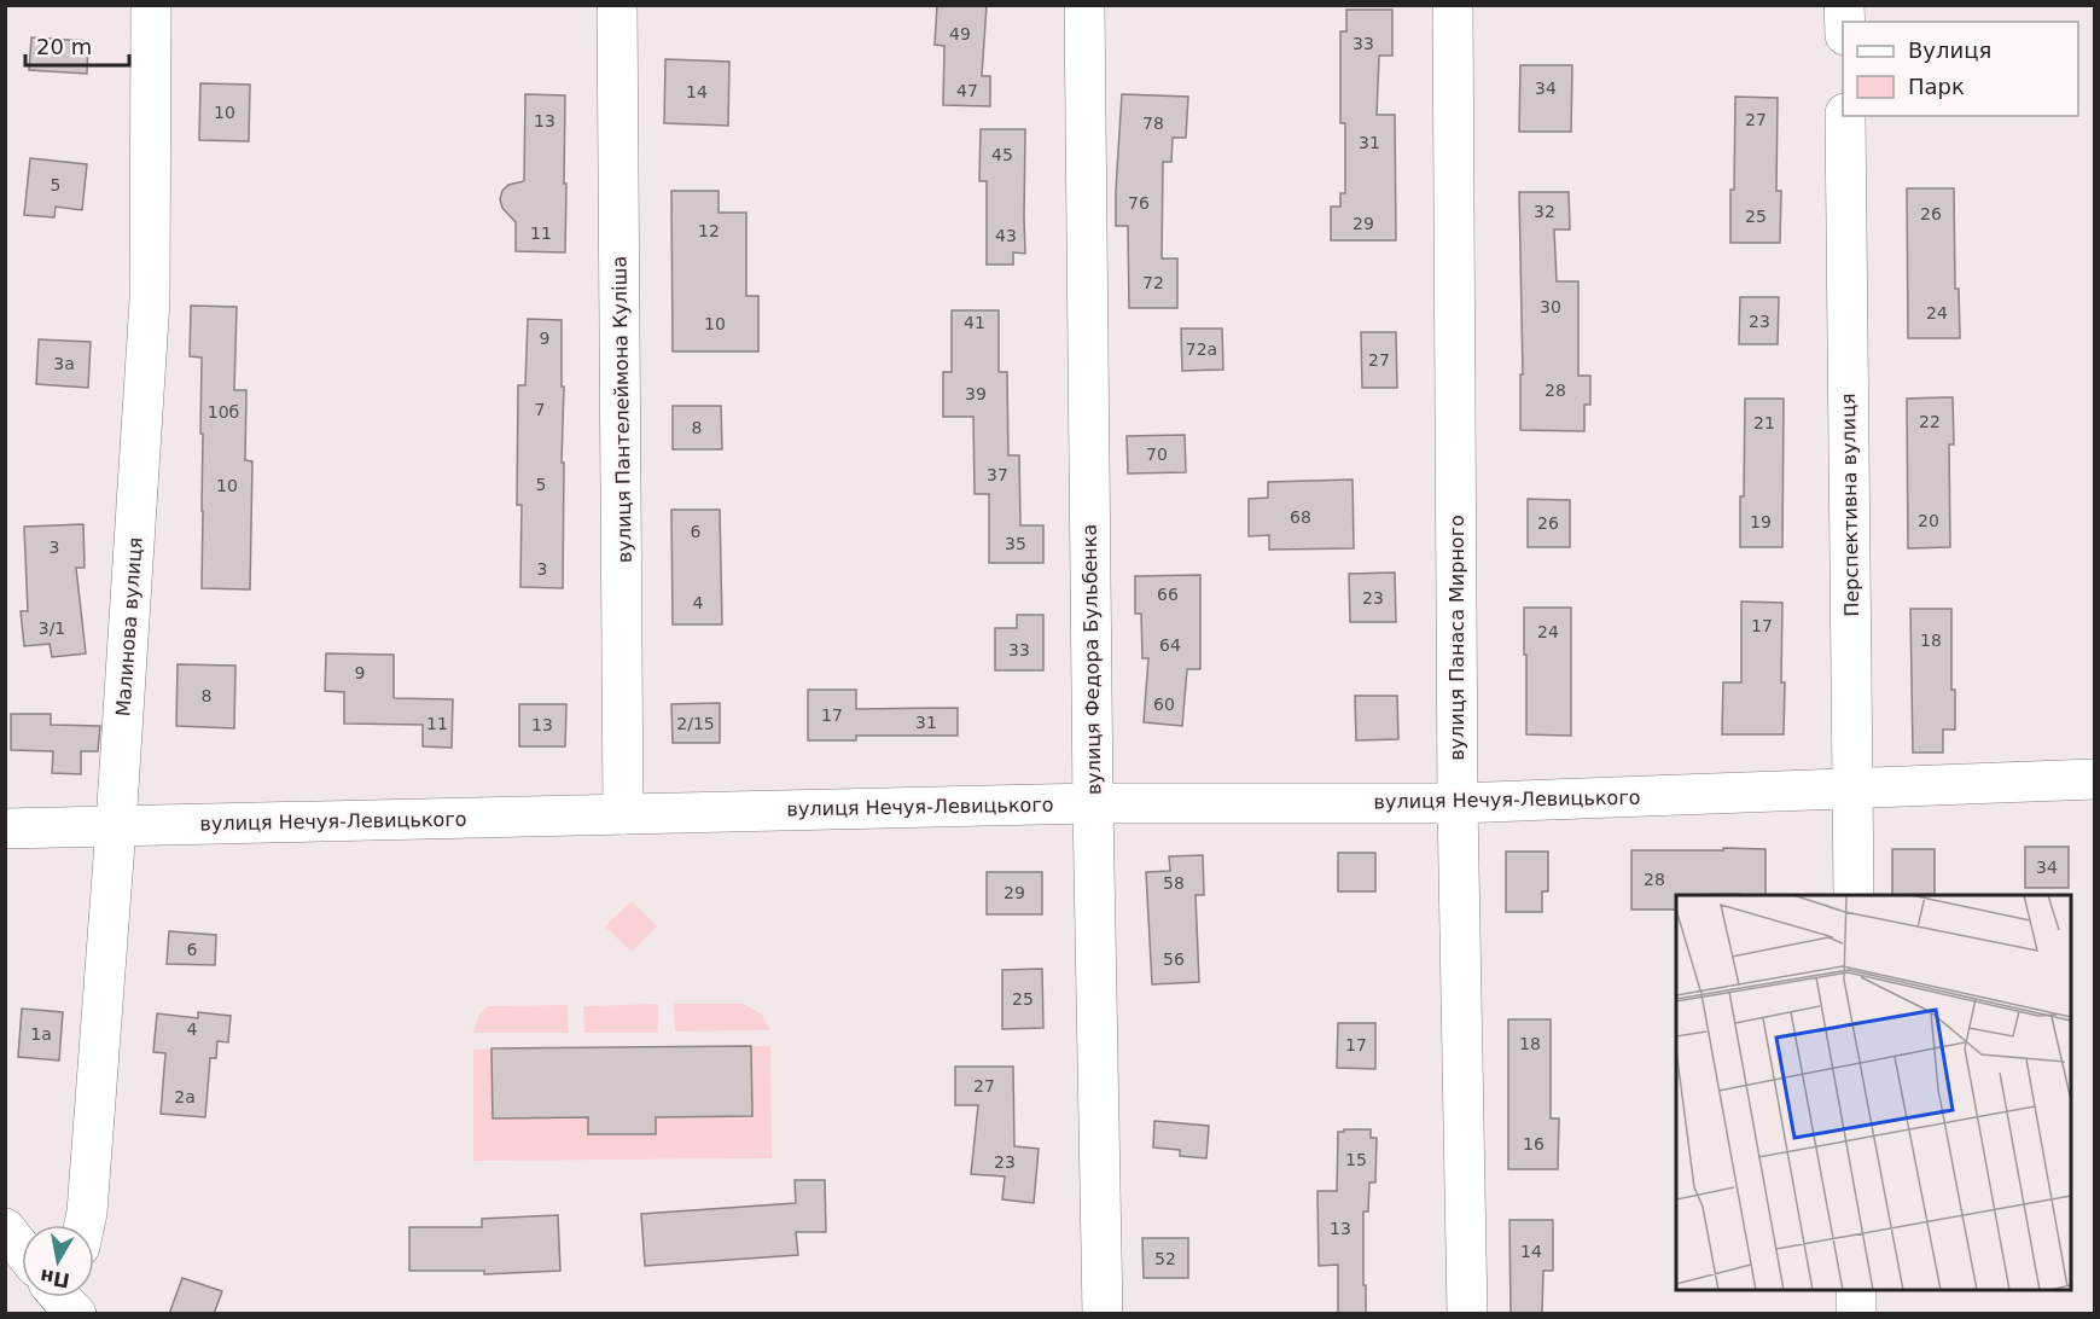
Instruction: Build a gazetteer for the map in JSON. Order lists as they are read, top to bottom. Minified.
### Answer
{"streets":{"street":["вулиця Пантелеймона Куліша","Перспективна вулиця","Малинова вулиця","вулиця Панаса Мирного","вулиця Федора Бульбенка","вулиця Нечуя-Левицького"]},"crossings":[["вулиця Пантелеймона Куліша","вулиця Нечуя-Левицького"],["Перспективна вулиця","вулиця Нечуя-Левицького"],["Малинова вулиця","вулиця Нечуя-Левицького"],["вулиця Панаса Мирного","вулиця Нечуя-Левицького"],["вулиця Федора Бульбенка","вулиця Нечуя-Левицького"]],"house_numbers":["49","33","34","47","14","10","27","13","78","31","45","5","76","32","26","25","29","12","11","43","72","30","24","23","41","10","9","72а","27","3а","28","39","7","10б","22","21","8","70","37","5","10","68","20","19","26","6","35","3","3","66","23","4","17","3/1","24","18","64","33","9","8","60","17","31","11","2/15","13","34","28","58","29","6","56","25","4","1а","18","17","27","2а","16","15","23","13","14","52"],"legend":["Вулиця","Парк"],"scale_bar":"20 m","north":"bottom"}
